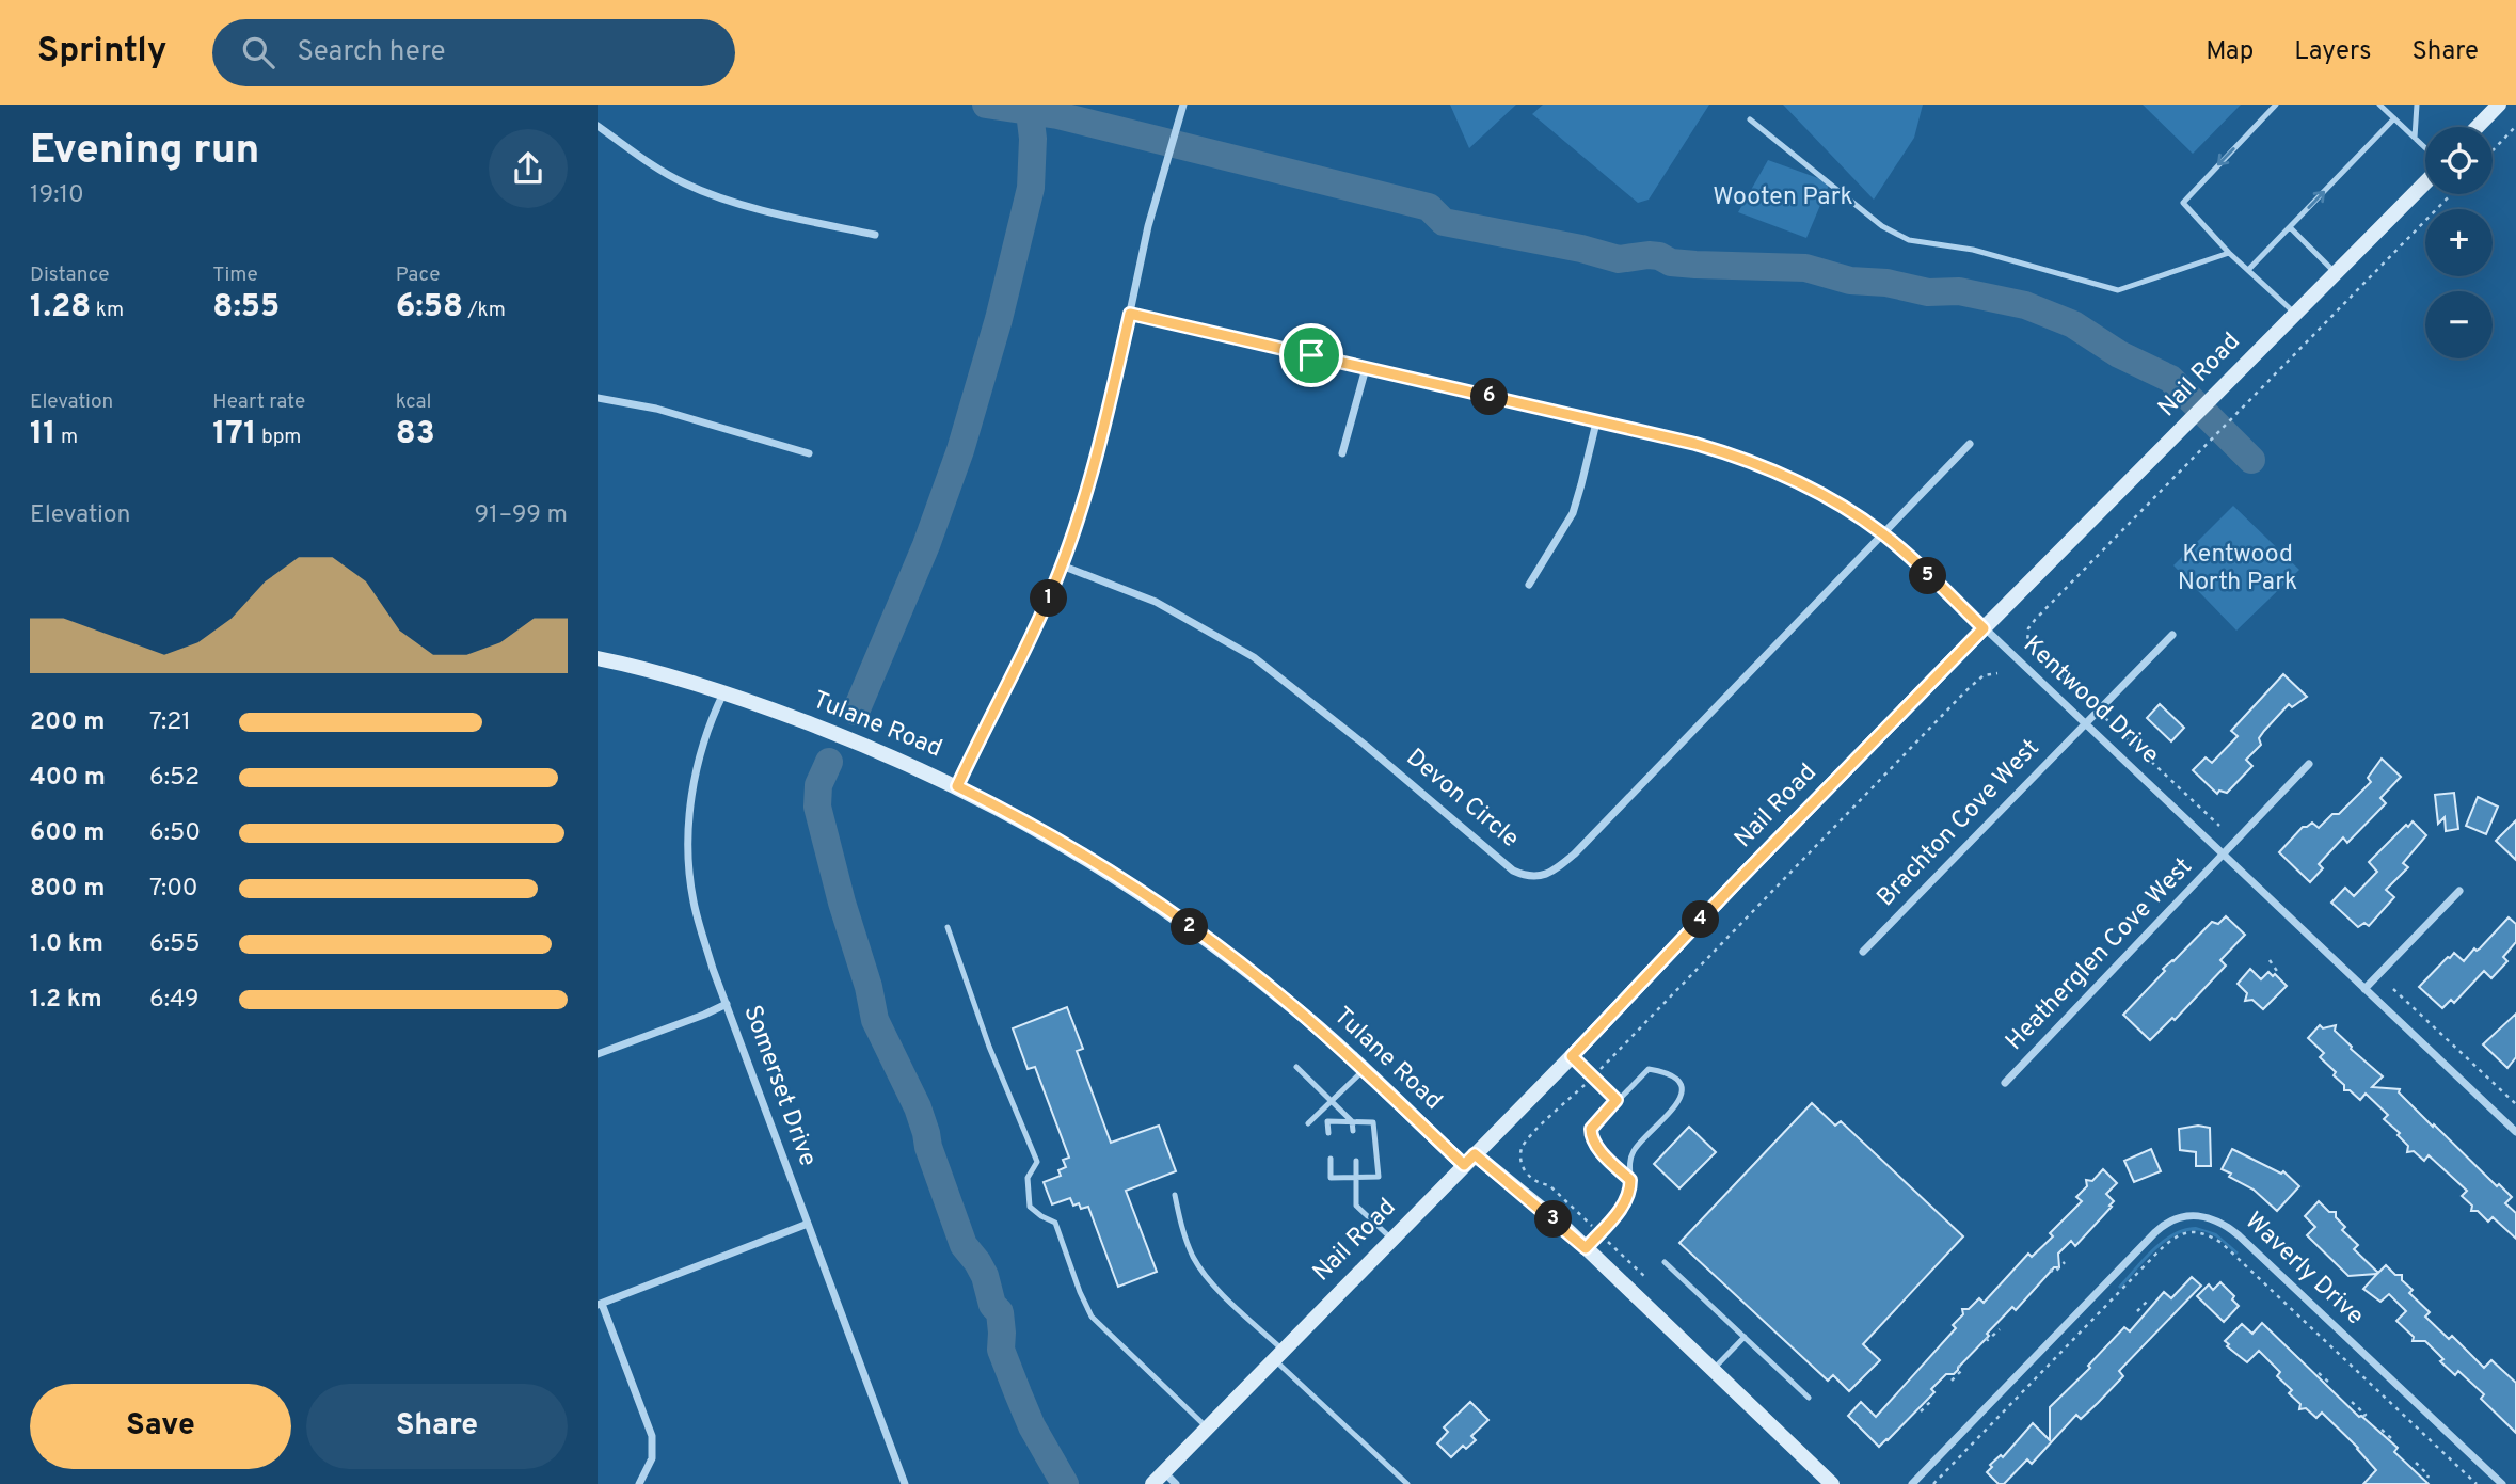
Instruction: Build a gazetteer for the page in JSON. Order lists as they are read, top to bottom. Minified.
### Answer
{"streets":{"street":["Nail Road","Kentwood Drive","Tulane Road","Devon Circle","Brachton Cove West","Heatherglen Cove West","Somerset Drive","Waverly Drive"]},"crossings":[["Nail Road","Kentwood Drive"],["Nail Road","Tulane Road"],["Kentwood Drive","Devon Circle"],["Kentwood Drive","Brachton Cove West"],["Kentwood Drive","Heatherglen Cove West"],["Tulane Road","Somerset Drive"]],"parks":["Wooten Park","Kentwood North Park"],"page":{"header":"Sprintly","search":"Search here","nav":["Map","Layers","Share"],"heading":["Evening run","19:10"],"map_buttons":["+","−"],"stats":[["Distance","1.28 km"],["Time","8:55"],["Pace","6:58 /km"],["Elevation","11 m"],["Heart rate","171 bpm"],["kcal","83"]],"pins":["6","5","1","4","2","3"],"chart":["Elevation","91–99 m"],"list":[{"name":"200 m","note":"7:21"},{"name":"400 m","note":"6:52"},{"name":"600 m","note":"6:50"},{"name":"800 m","note":"7:00"},{"name":"1.0 km","note":"6:55"},{"name":"1.2 km","note":"6:49"}],"buttons":["Save","Share"]}}
